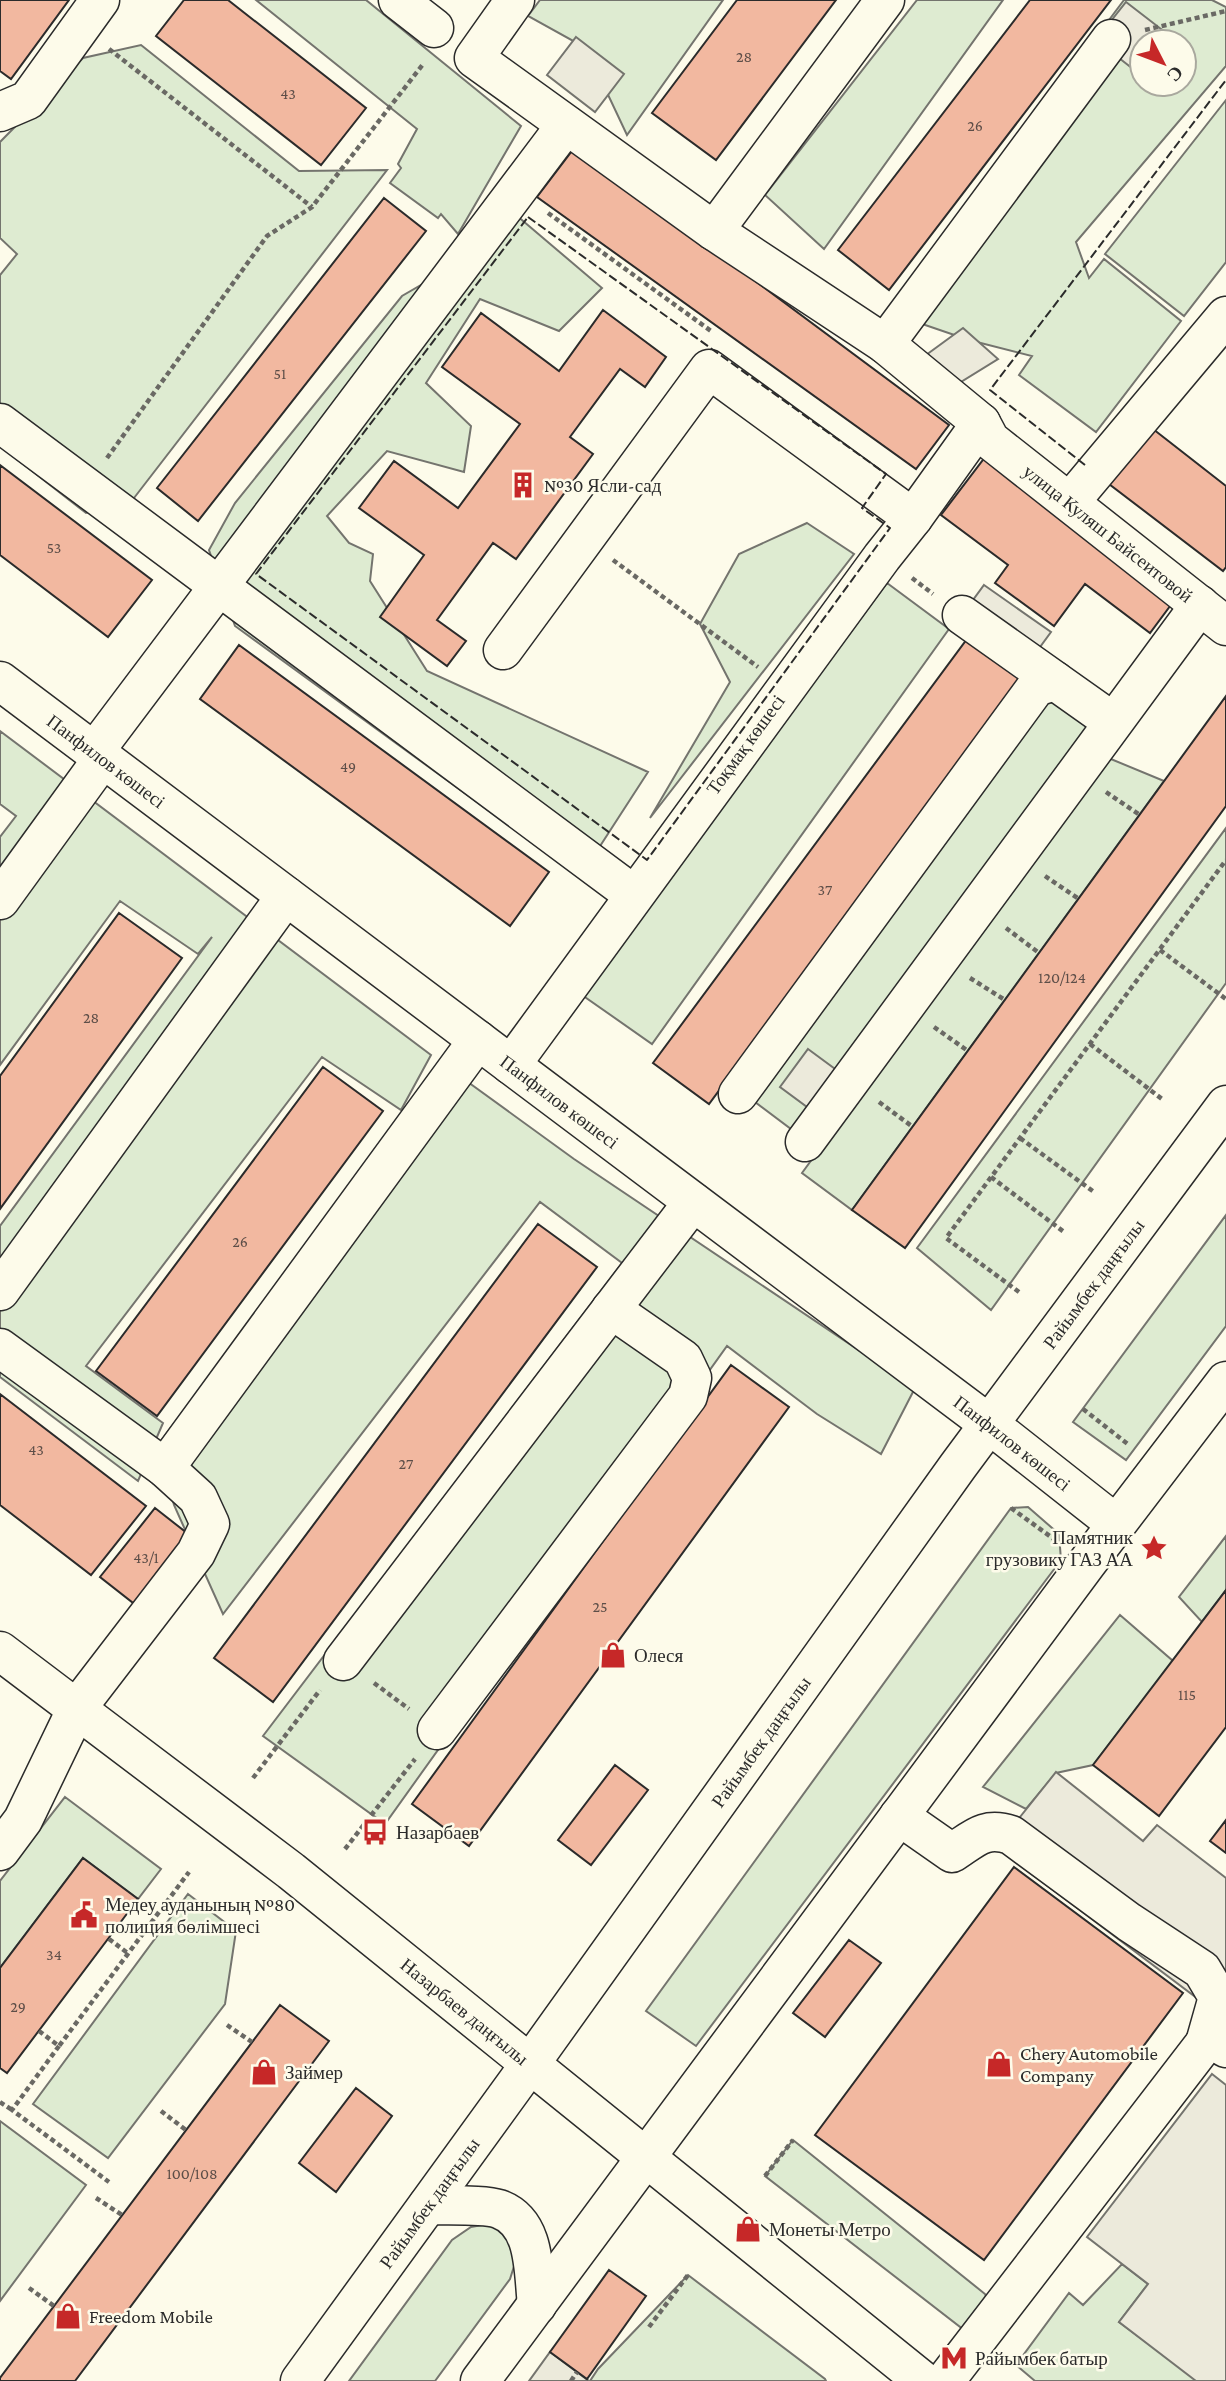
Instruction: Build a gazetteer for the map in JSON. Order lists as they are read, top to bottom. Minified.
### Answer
{"streets":{"main road":["улица Куляш Байсеитовой","Тоқмақ көшесі","Панфилов көшесі","Райымбек даңғылы","Назарбаев даңғылы"]},"crossings":[["улица Куляш Байсеитовой","Тоқмақ көшесі"],["Тоқмақ көшесі","Панфилов көшесі"],["Панфилов көшесі","Райымбек даңғылы"],["Райымбек даңғылы","Назарбаев даңғылы"]],"places":{"building":["№30 Ясли-сад"],"place":["Памятник грузовику ГАЗ АА"],"shop":["Олеся","Chery Automobile Company","Займер","Монеты Метро","Freedom Mobile"],"bus stop":["Назарбаев"],"public building":["Медеу ауданының №80 полиция бөлімшесі"],"metro station":["Райымбек батыр"]},"house_numbers":["28","43","26","51","53","49","37","120/124","28","26","43","27","43/1","25","115","34","29","100/108"],"north":"bottom right"}
